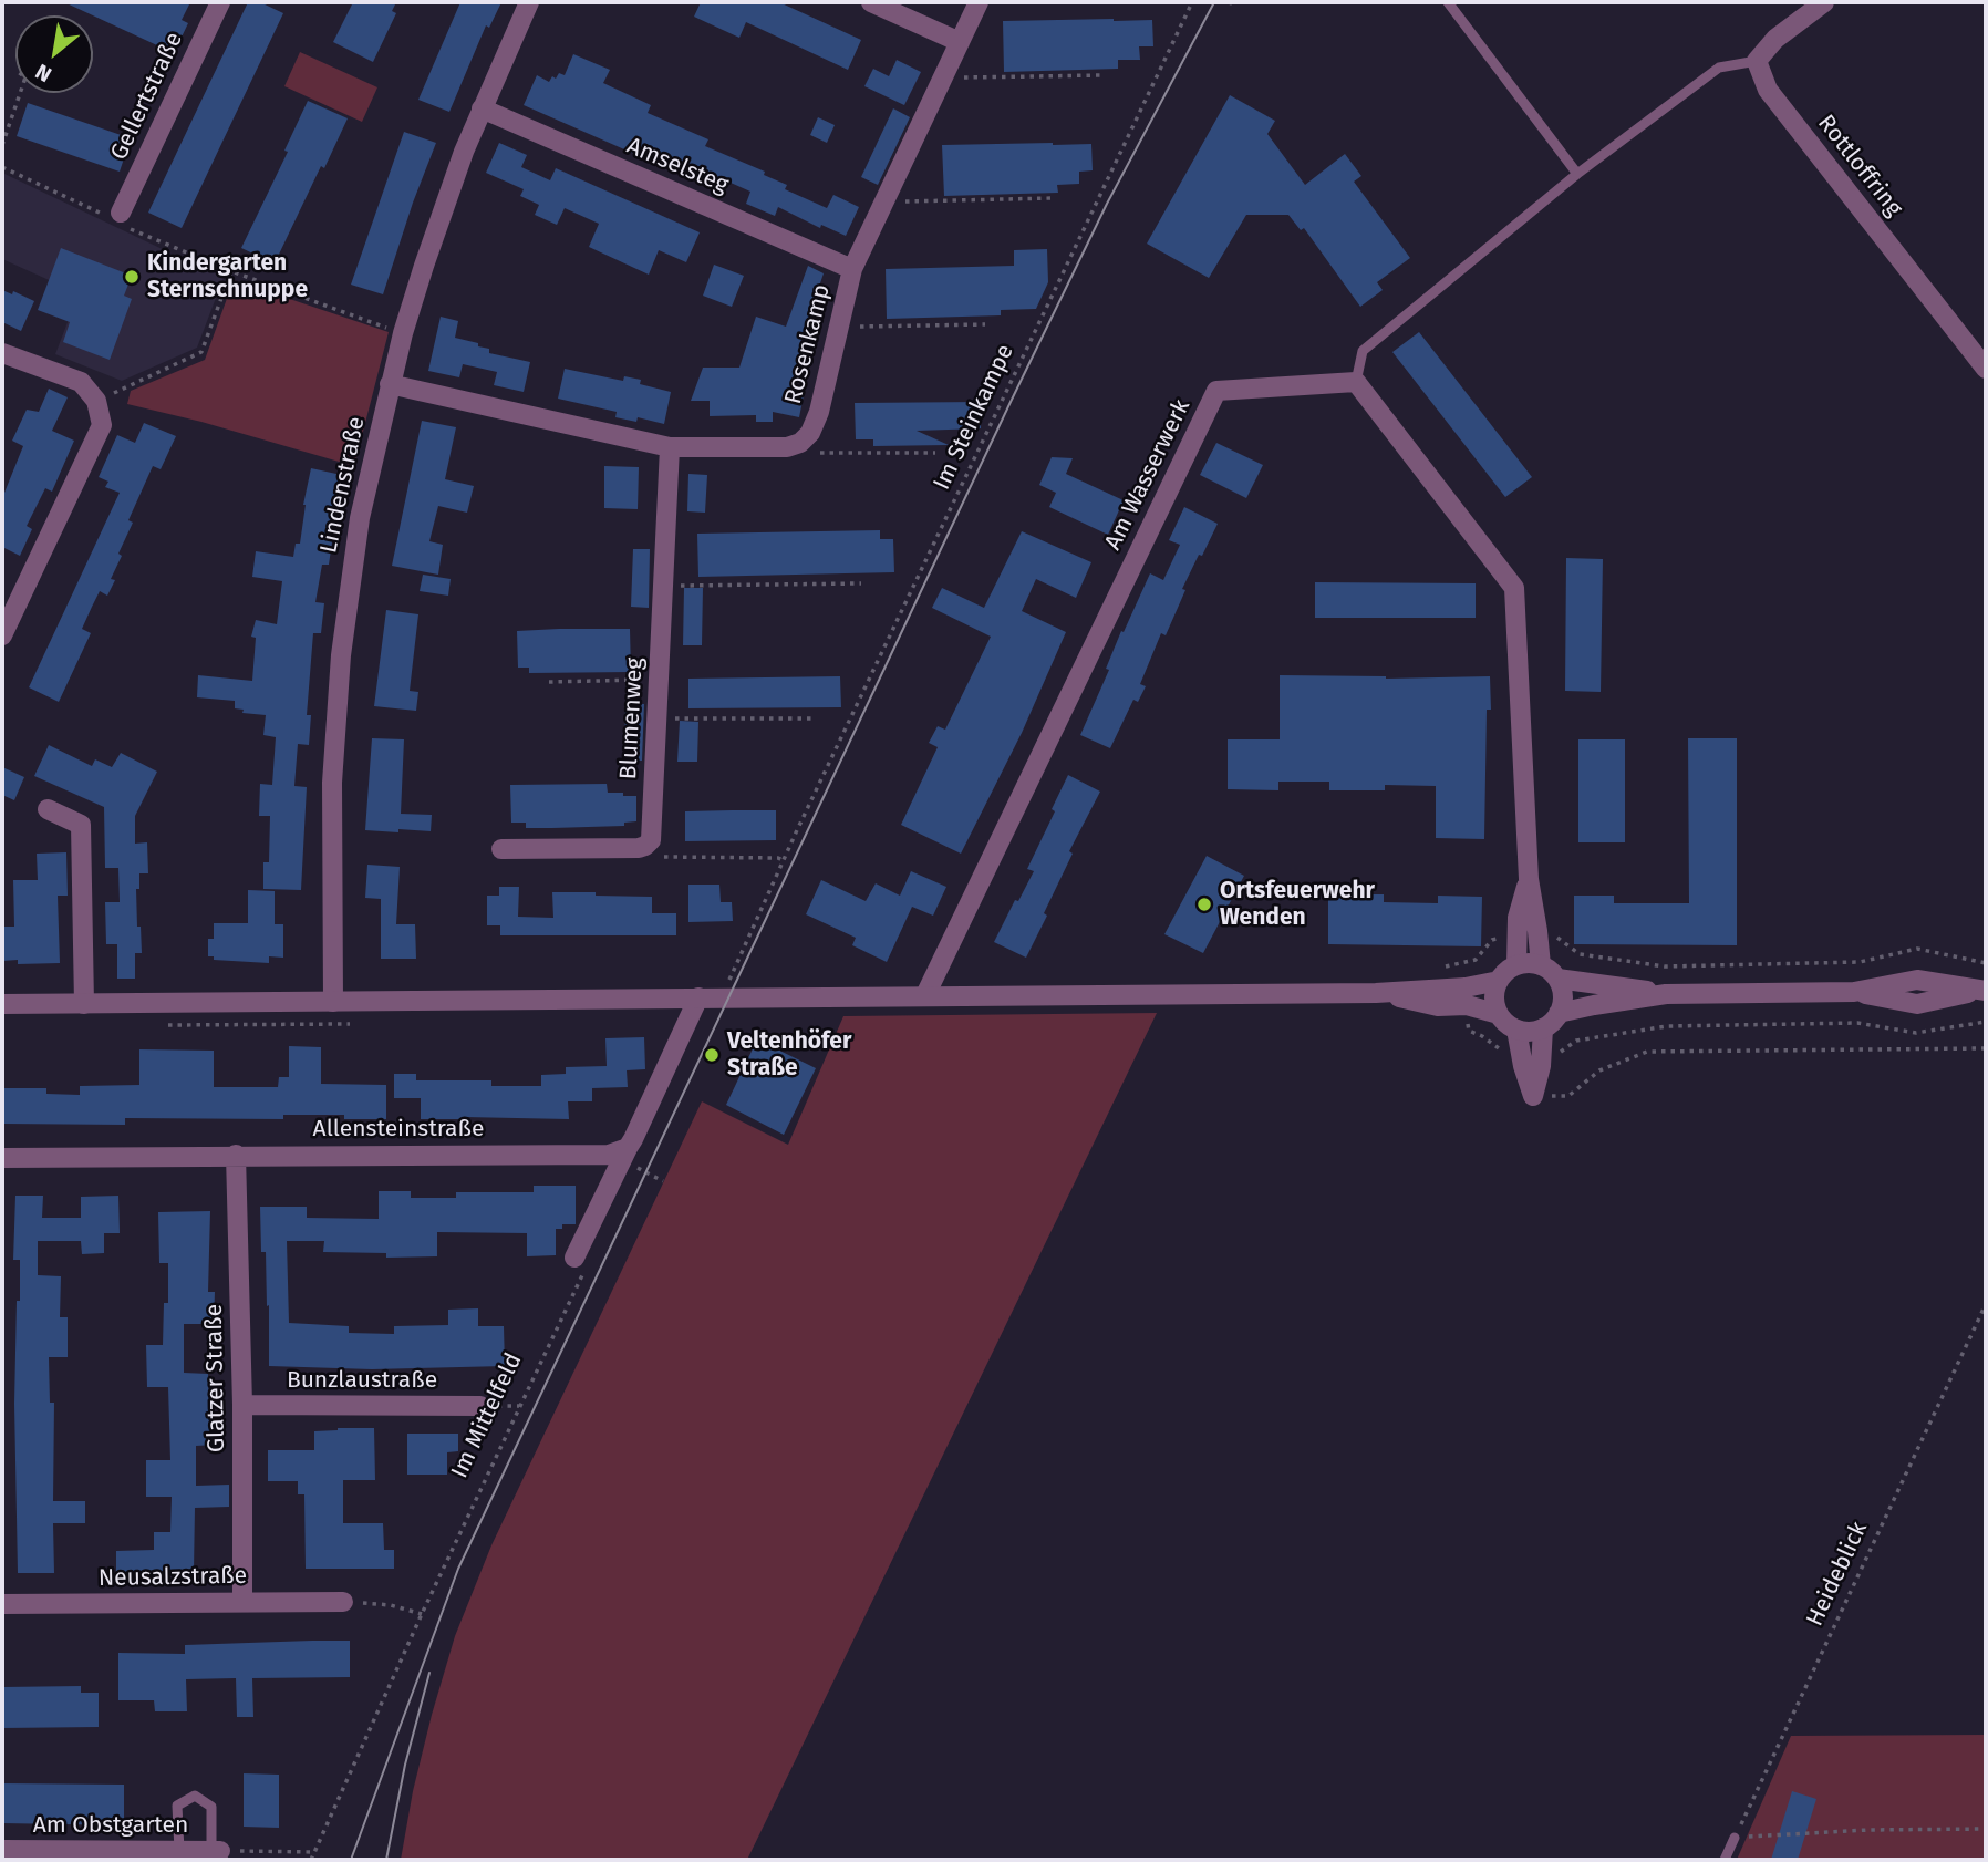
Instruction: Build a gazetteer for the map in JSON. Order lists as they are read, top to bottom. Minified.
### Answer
{"streets":{"street":["Gellertstraße","Amselsteg","Rottloffring","Rosenkamp","Am Wasserwerk","Lindenstraße","Blumenweg","Allensteinstraße","Glatzer Straße","Bunzlaustraße","Neusalzstraße","Am Obstgarten"],"path":["Im Steinkampe","Im Mittelfeld","Heideblick"]},"crossings":[["Amselsteg","Rosenkamp"],["Amselsteg","Lindenstraße"],["Allensteinstraße","Glatzer Straße"],["Glatzer Straße","Bunzlaustraße"],["Glatzer Straße","Neusalzstraße"]],"places":["Kindergarten Sternschnuppe","Ortsfeuerwehr Wenden","Veltenhöfer Straße"],"north":"bottom left"}
